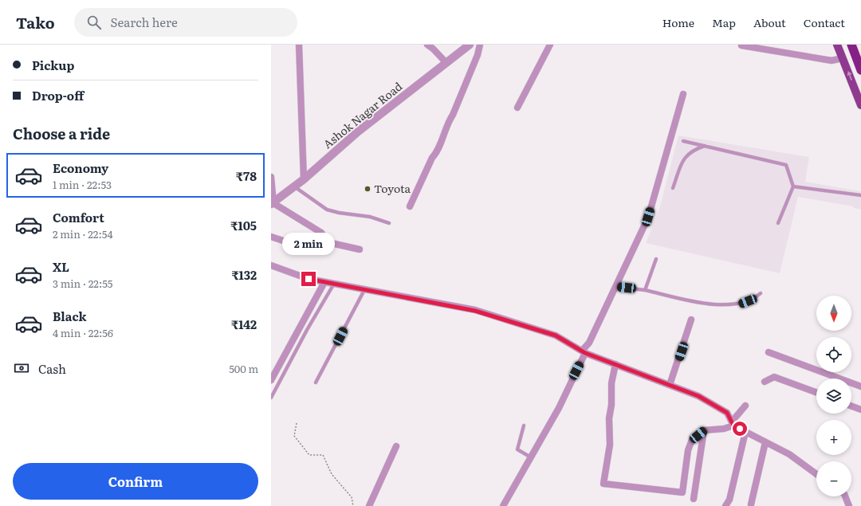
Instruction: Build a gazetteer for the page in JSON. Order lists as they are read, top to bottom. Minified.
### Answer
{"streets":{"street":["Ashok Nagar Road"]},"places":["Toyota"],"north":"bottom","page":{"header":"Tako","search":"Search here","nav":["Home","Map","About","Contact"],"banner":["Pickup","Drop-off"],"heading":"Choose a ride","list":[{"name":"Economy","note":"1 min · 22:53","value":"₹78"},{"name":"Comfort","note":"2 min · 22:54","value":"₹105"},{"name":"XL","note":"3 min · 22:55","value":"₹132"},{"name":"Black","note":"4 min · 22:56","value":"₹142"}],"bubble":"2 min","map_buttons":["+","−"],"pay":["Cash","500 m"],"buttons":"Confirm"}}
